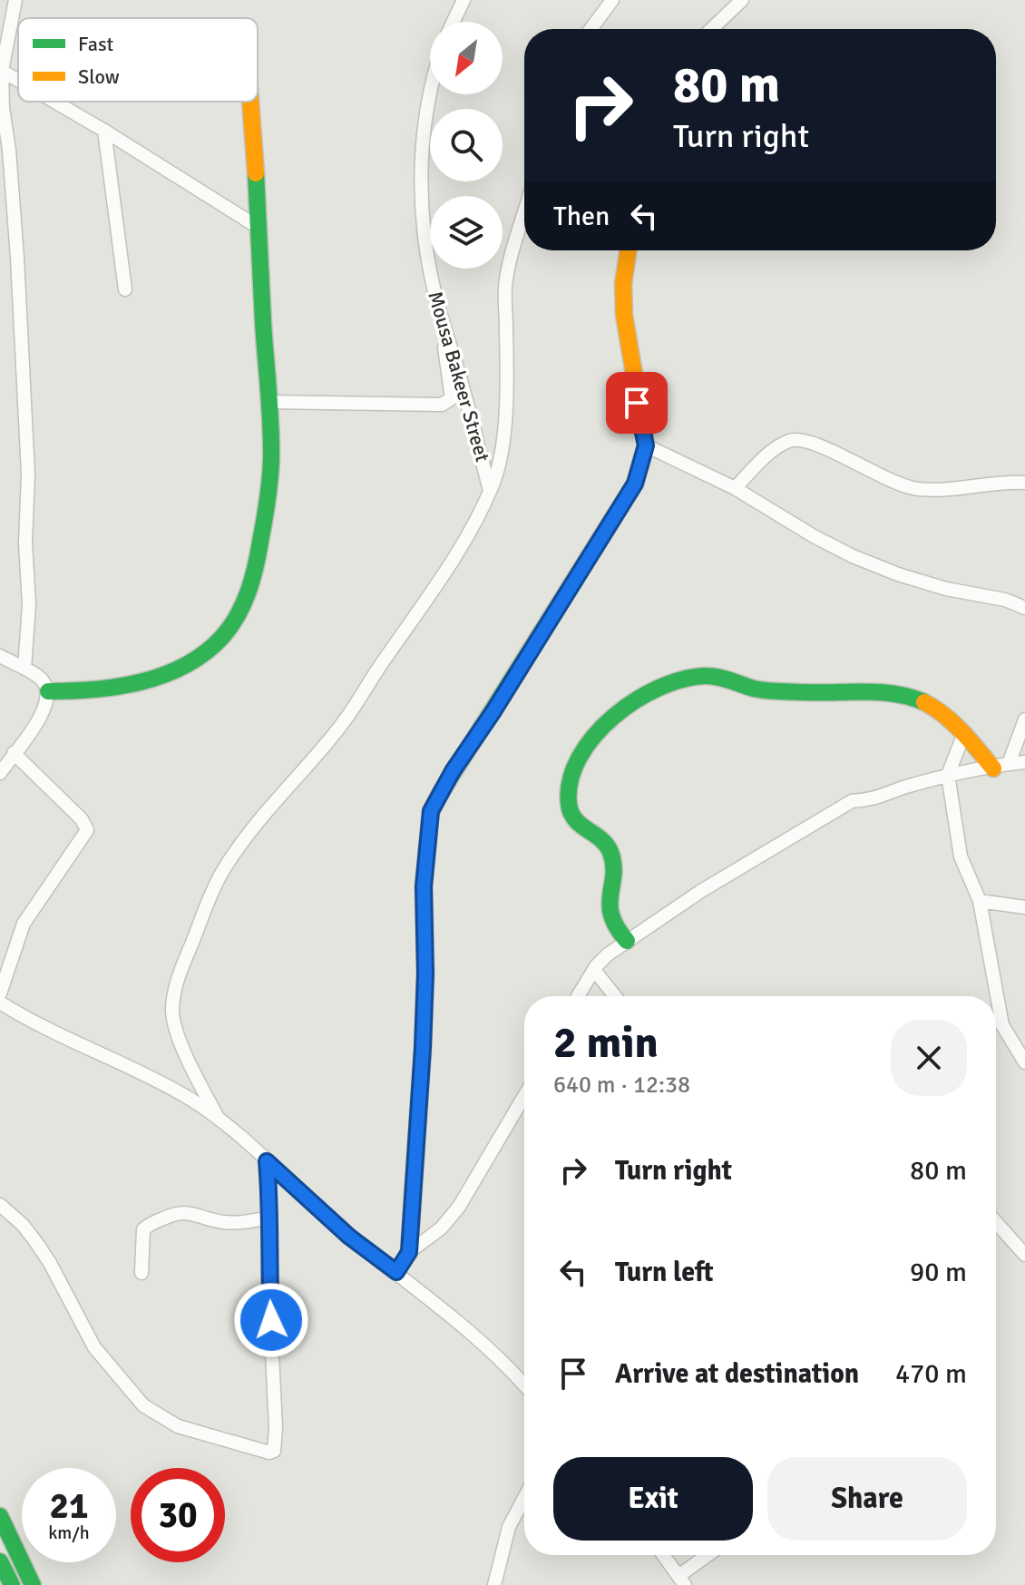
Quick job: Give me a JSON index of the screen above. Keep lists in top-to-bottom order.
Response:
{
  "streets": {
    "street": ["Mousa Bakeer Street"]
  },
  "legend": ["Fast", "Slow"],
  "north": "bottom left",
  "page": {
    "turn": ["80 m", "Turn right"],
    "then": "Then",
    "heading": ["2 min", "640 m · 12:38"],
    "list": [
      {
        "name": "Turn right",
        "value": "80 m"
      },
      {
        "name": "Turn left",
        "value": "90 m"
      },
      {
        "name": "Arrive at destination",
        "value": "470 m"
      }
    ],
    "buttons": ["Exit", "Share"],
    "speed": "21 km/h",
    "limit": "30"
  }
}
